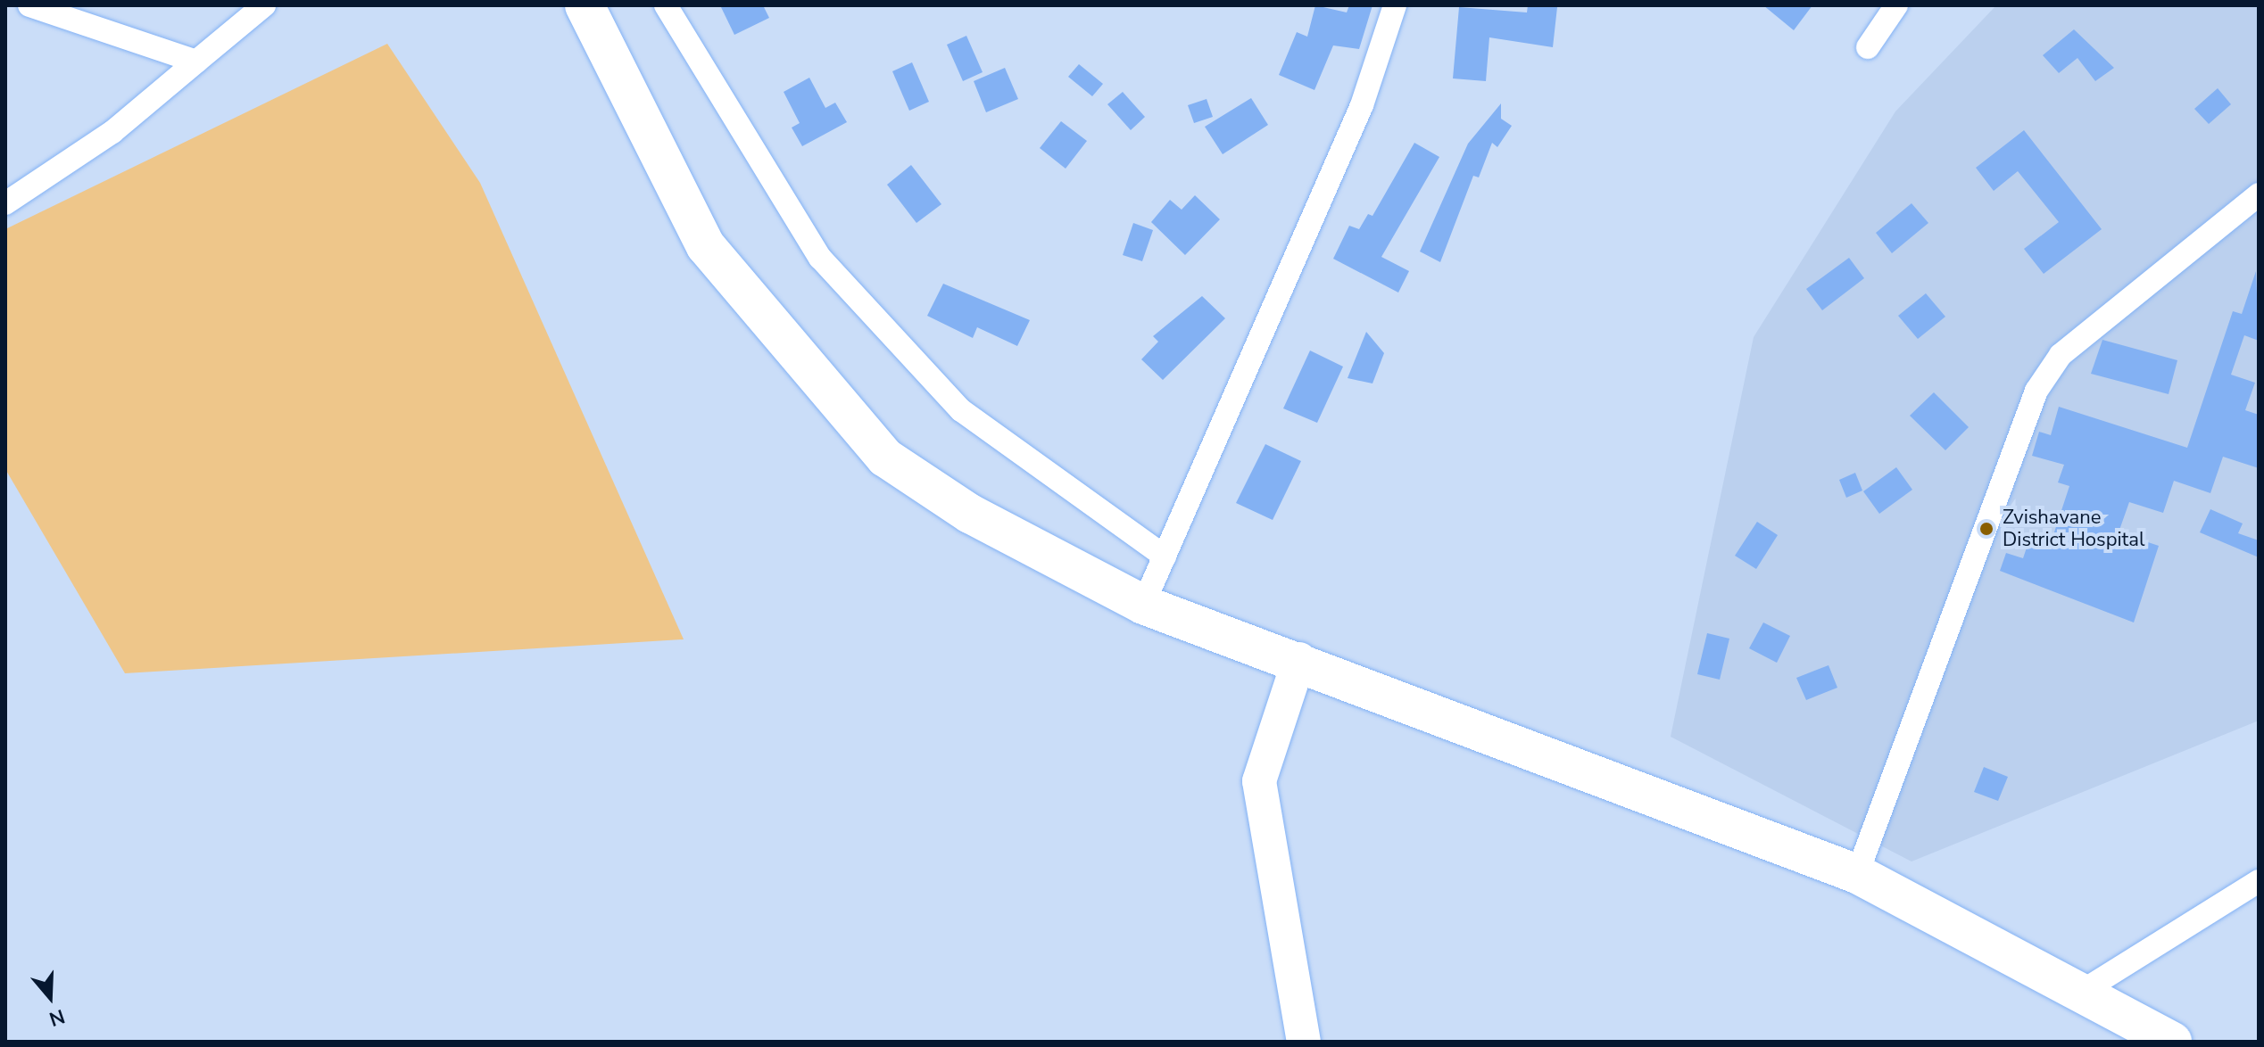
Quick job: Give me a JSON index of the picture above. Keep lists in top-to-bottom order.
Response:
{
  "places": ["Zvishavane District Hospital"],
  "north": "bottom"
}
